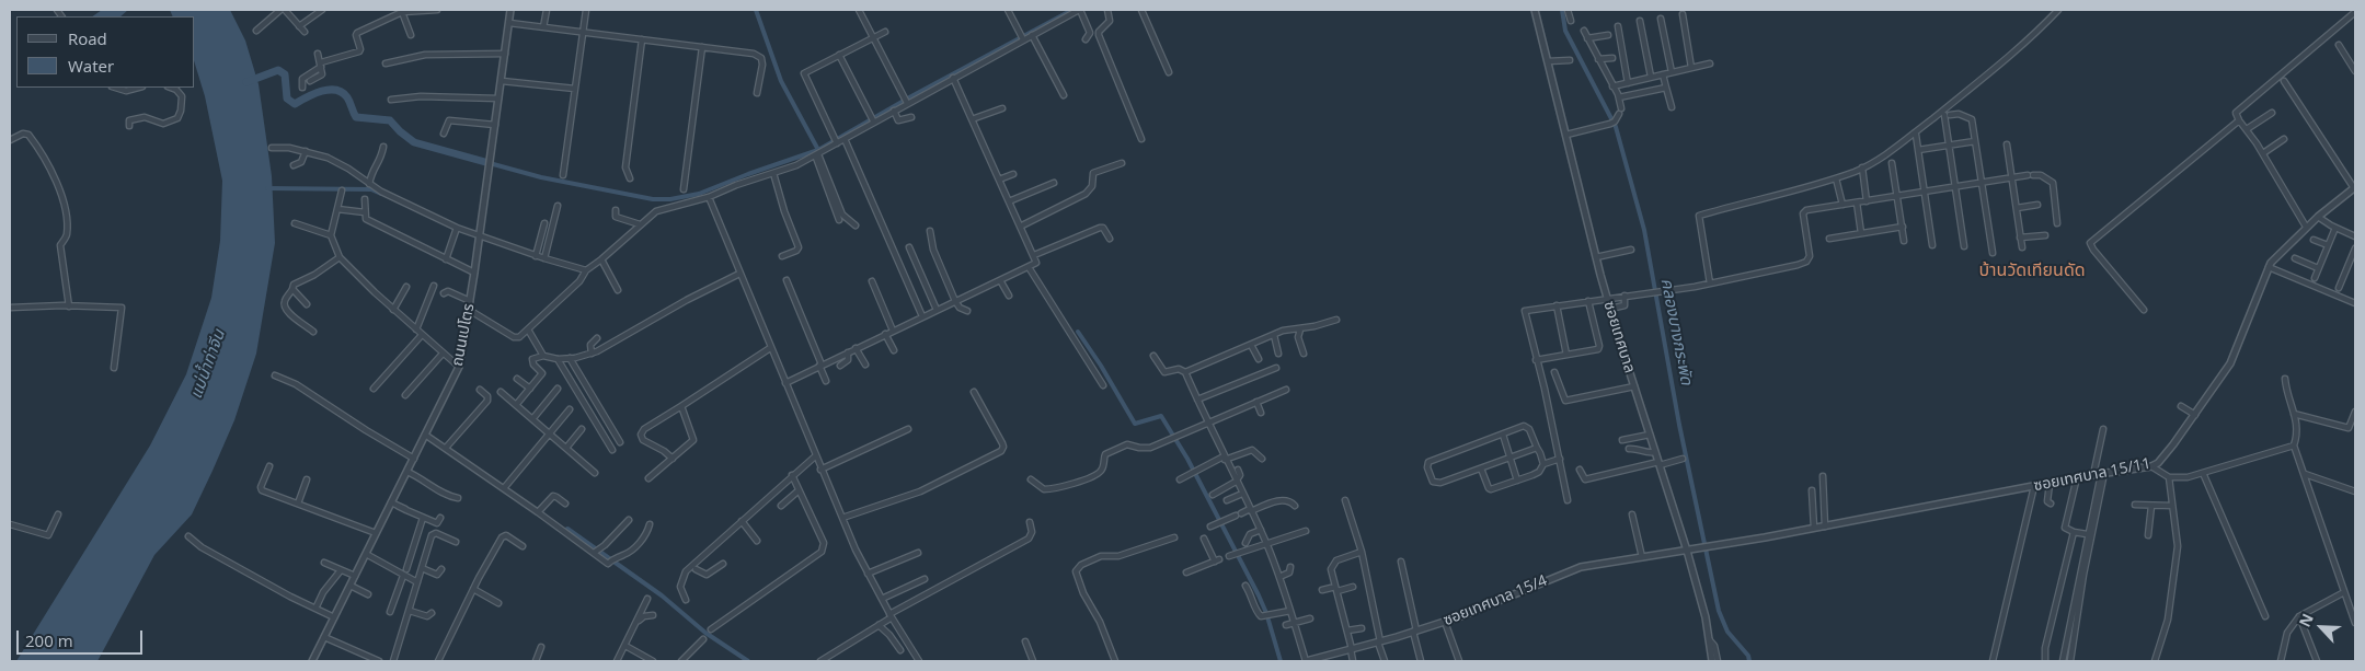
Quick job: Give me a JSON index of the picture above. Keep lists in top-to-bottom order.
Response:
{
  "streets": {
    "street": [
      "ถนนเปโตร",
      "ซอยเทศบาล",
      "ซอยเทศบาล 15/11",
      "ซอยเทศบาล 15/4"
    ]
  },
  "crossings": [
    ["ซอยเทศบาล", "ซอยเทศบาล 15/11"],
    ["ซอยเทศบาล", "ซอยเทศบาล 15/4"],
    ["ซอยเทศบาล 15/11", "ซอยเทศบาล 15/4"]
  ],
  "districts": ["บ้านวัดเทียนดัด"],
  "water": ["คลองบางกระพัด", "แม่น้ำท่าจีน"],
  "legend": ["Road", "Water"],
  "scale_bar": "200 m",
  "north": "top left"
}
